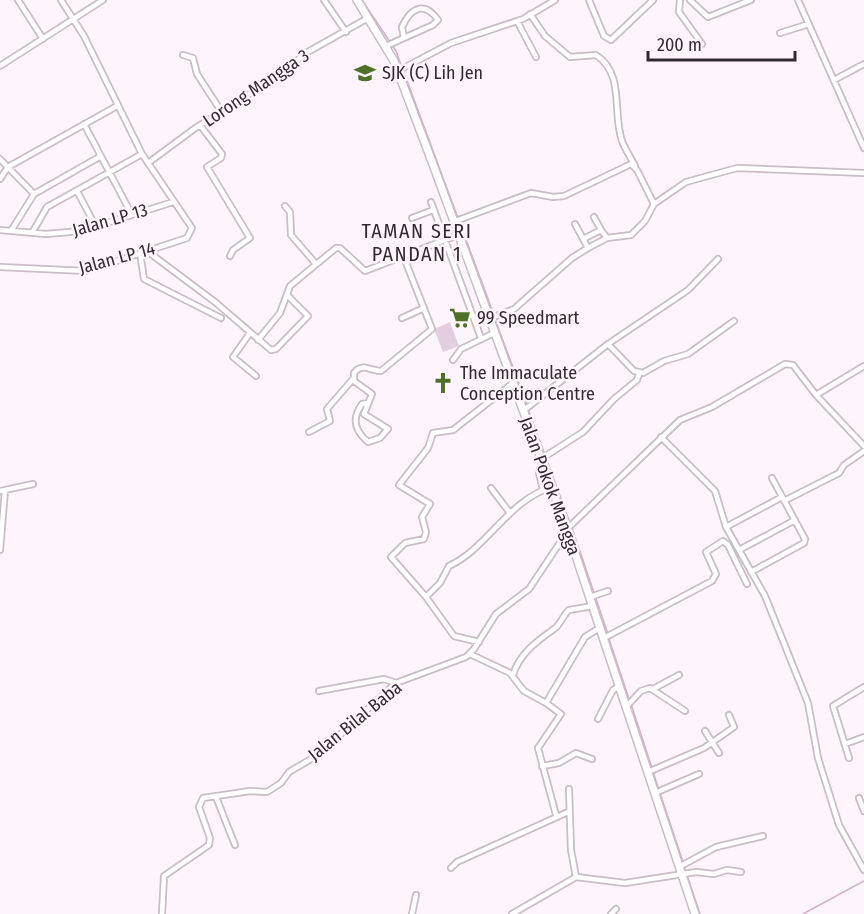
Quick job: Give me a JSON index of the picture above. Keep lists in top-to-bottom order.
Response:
{
  "streets": {
    "main road": ["Jalan Pokok Mangga"],
    "street": [
      "Lorong Mangga 3",
      "Jalan LP 13",
      "Jalan LP 14",
      "Jalan Bilal Baba"
    ]
  },
  "crossings": [
    ["Lorong Mangga 3", "Jalan Pokok Mangga"],
    ["Jalan LP 13", "Jalan LP 14"]
  ],
  "districts": ["TAMAN SERI PANDAN 1"],
  "places": {
    "school or university": ["SJK (C) Lih Jen"],
    "supermarket": ["99 Speedmart"],
    "church": ["The Immaculate Conception Centre"]
  },
  "scale_bar": "200 m"
}
